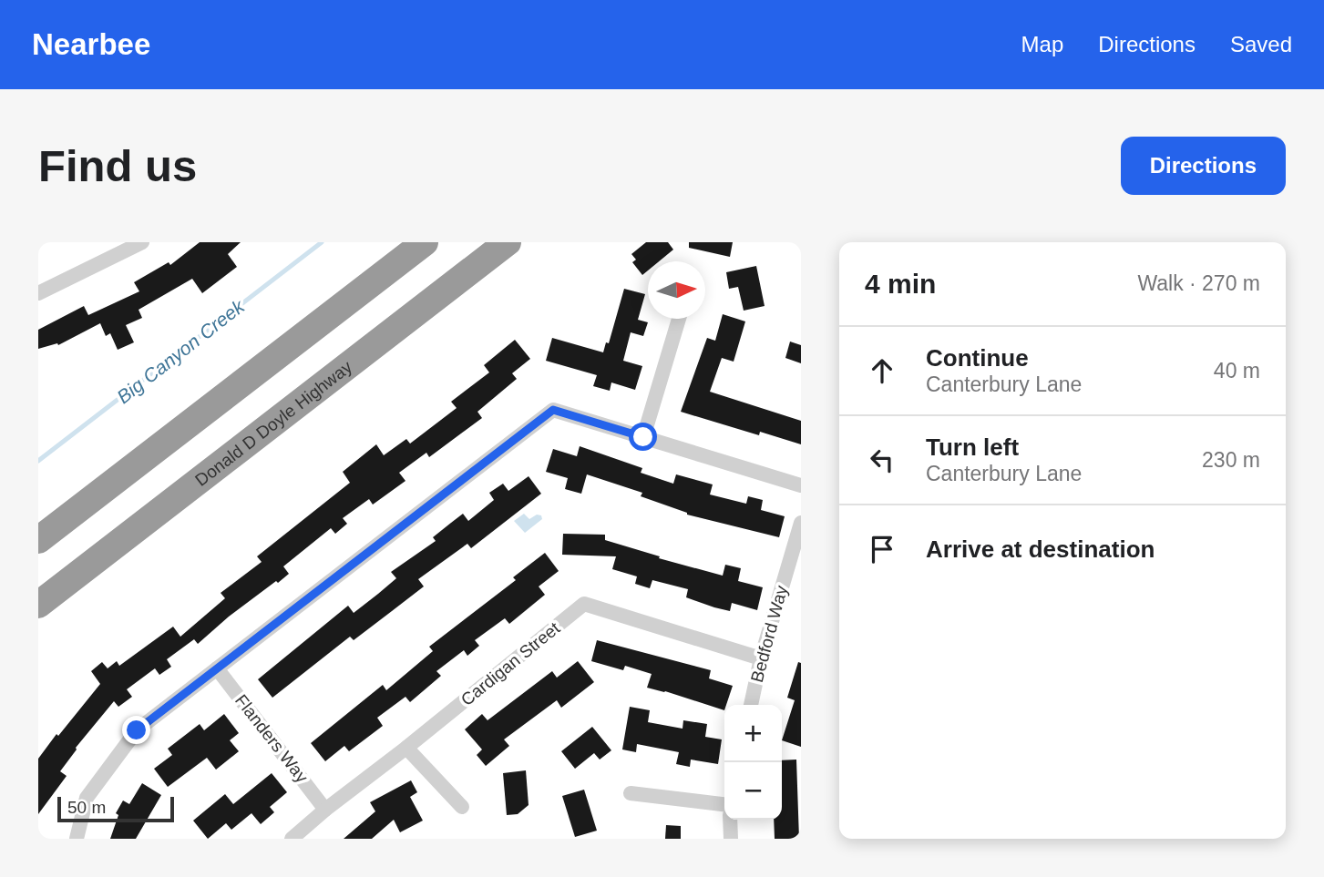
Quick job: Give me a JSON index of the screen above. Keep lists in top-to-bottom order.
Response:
{
  "streets": {
    "highway": ["Donald D Doyle Highway"],
    "street": ["Bedford Way", "Cardigan Street", "Flanders Way"]
  },
  "crossings": [
    ["Bedford Way", "Cardigan Street"],
    ["Cardigan Street", "Flanders Way"]
  ],
  "water": ["Big Canyon Creek"],
  "scale_bar": "50 m",
  "north": "right",
  "page": {
    "header": "Nearbee",
    "nav": ["Map", "Directions", "Saved"],
    "buttons": "Directions",
    "title": "Find us",
    "heading": ["4 min", "Walk · 270 m"],
    "list": [
      ["Continue", "Canterbury Lane", "40 m"],
      ["Turn left", "Canterbury Lane", "230 m"],
      "Arrive at destination"
    ],
    "map_buttons": ["+", "−"],
    "scale": "50 m"
  }
}
